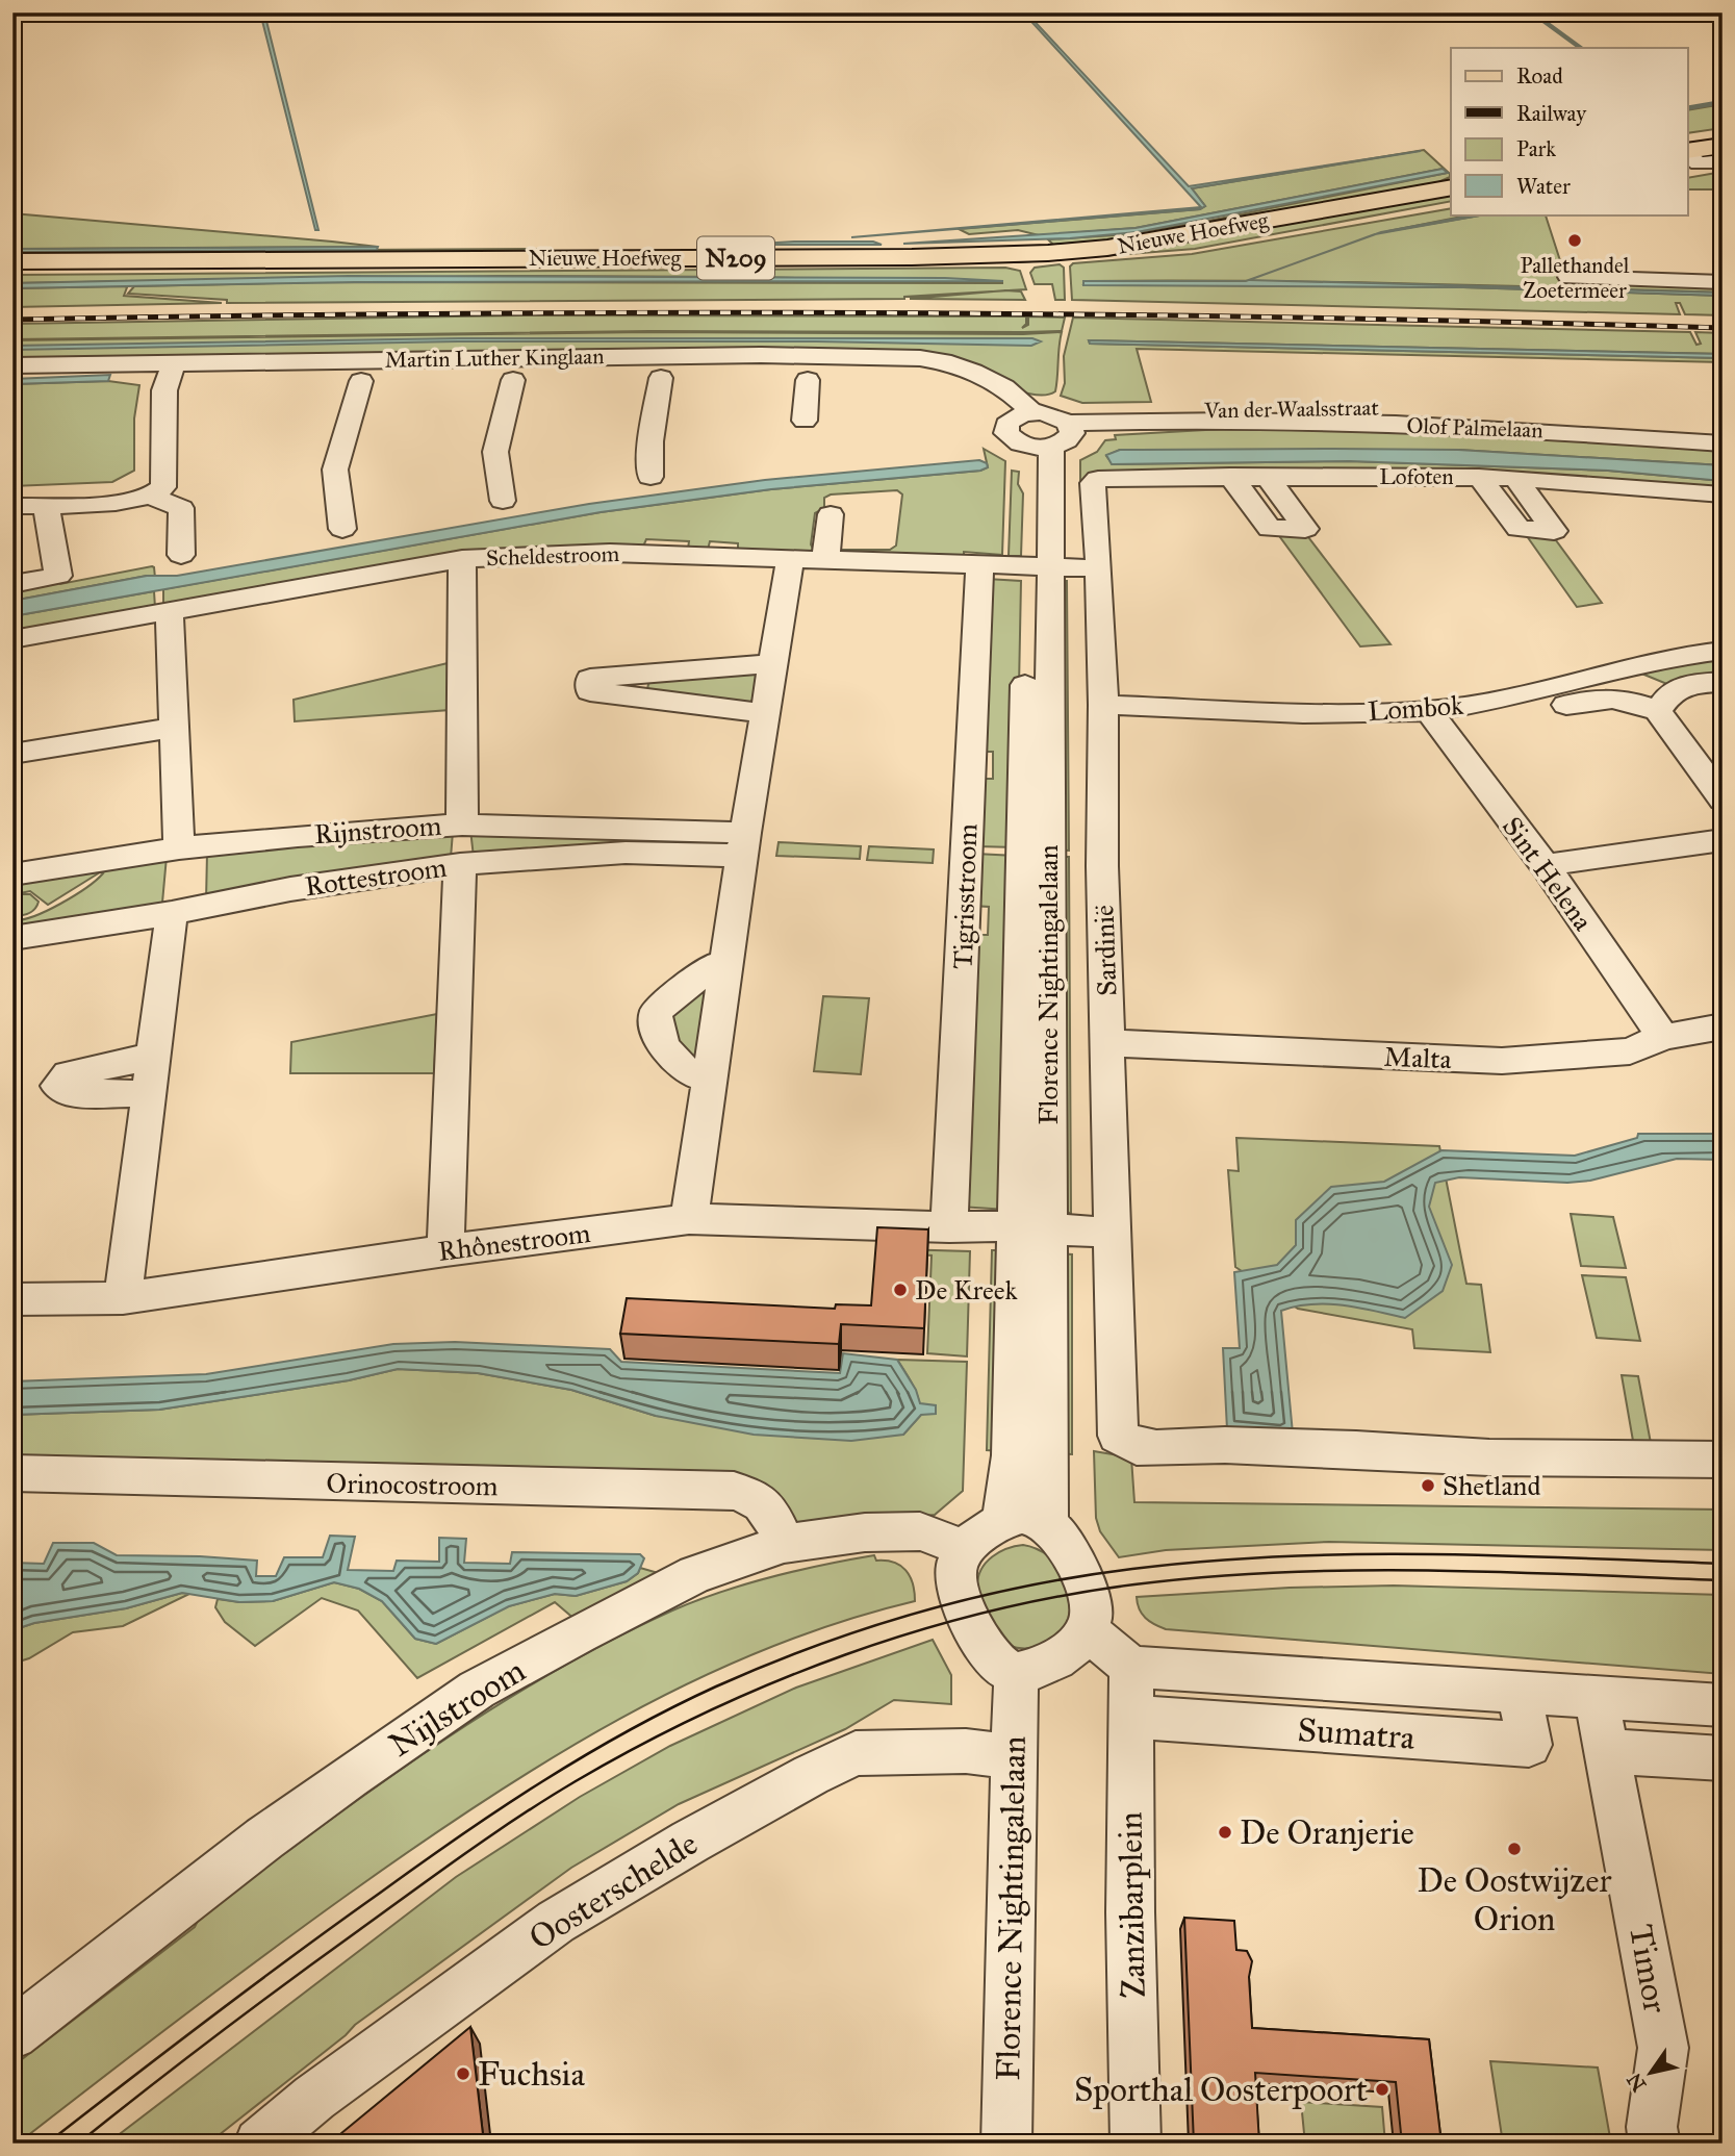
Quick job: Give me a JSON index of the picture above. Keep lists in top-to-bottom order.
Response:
{
  "streets": {
    "main road": ["Nieuwe Hoefweg", "N209"],
    "street": [
      "Martin Luther Kinglaan",
      "Van der Waalsstraat",
      "Olof Palmelaan",
      "Lofoten",
      "Scheldestroom",
      "Lombok",
      "Rijnstroom",
      "Sint Helena",
      "Rottestroom",
      "Tigrisstroom",
      "Sardinië",
      "Florence Nightingalelaan",
      "Malta",
      "Rhônestroom",
      "Orinocostroom",
      "Nijlstroom",
      "Sumatra",
      "Oosterschelde",
      "Zanzibarplein",
      "Timor"
    ]
  },
  "crossings": [
    ["Martin Luther Kinglaan", "Olof Palmelaan"],
    ["Martin Luther Kinglaan", "Florence Nightingalelaan"],
    ["Van der Waalsstraat", "Olof Palmelaan"],
    ["Olof Palmelaan", "Florence Nightingalelaan"],
    ["Lofoten", "Sardinië"],
    ["Scheldestroom", "Tigrisstroom"],
    ["Scheldestroom", "Sardinië"],
    ["Scheldestroom", "Florence Nightingalelaan"],
    ["Lombok", "Sint Helena"],
    ["Lombok", "Sardinië"],
    ["Rijnstroom", "Rottestroom"],
    ["Sint Helena", "Malta"],
    ["Tigrisstroom", "Rhônestroom"],
    ["Sardinië", "Malta"],
    ["Florence Nightingalelaan", "Rhônestroom"],
    ["Florence Nightingalelaan", "Nijlstroom"],
    ["Florence Nightingalelaan", "Oosterschelde"],
    ["Orinocostroom", "Nijlstroom"],
    ["Sumatra", "Zanzibarplein"]
  ],
  "places": [
    "Pallethandel Zoetermeer",
    "De Kreek",
    "Shetland",
    "De Oranjerie",
    "De Oostwijzer Orion",
    "Fuchsia",
    "Sporthal Oosterpoort"
  ],
  "legend": [
    "Road",
    "Railway",
    "Park",
    "Water"
  ],
  "north": "bottom left"
}
